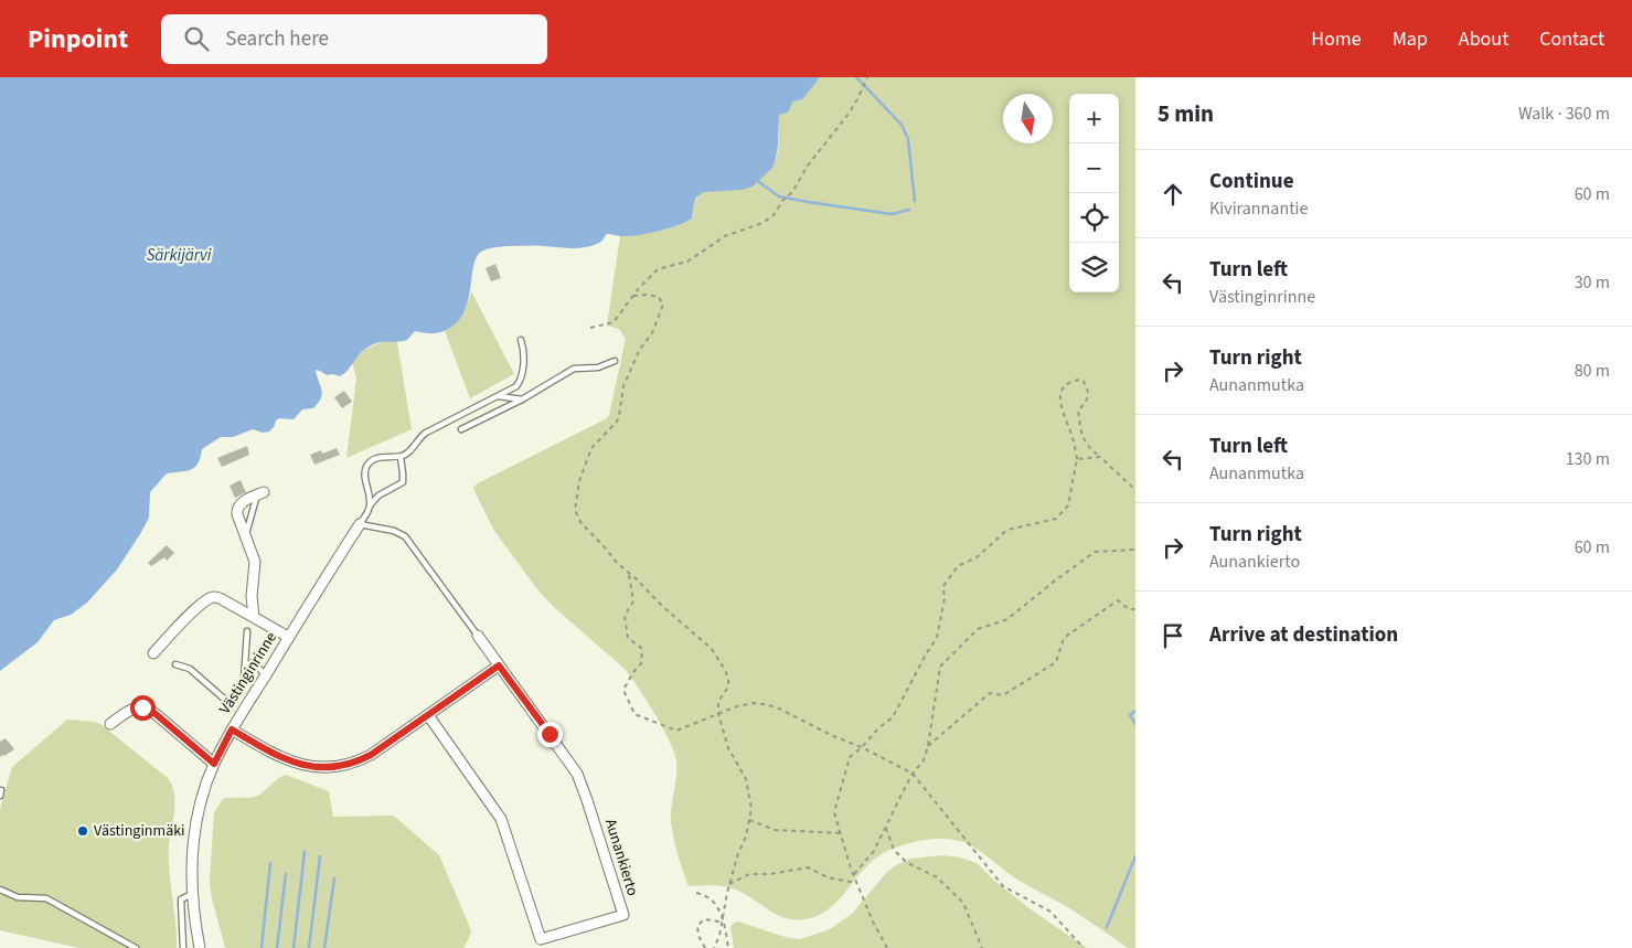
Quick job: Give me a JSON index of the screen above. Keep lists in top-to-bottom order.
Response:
{
  "streets": {
    "street": ["Västinginrinne", "Aunankierto"]
  },
  "water": ["Särkijärvi"],
  "places": ["Västinginmäki"],
  "north": "bottom",
  "page": {
    "header": "Pinpoint",
    "search": "Search here",
    "nav": [
      "Home",
      "Map",
      "About",
      "Contact"
    ],
    "heading": ["5 min", "Walk · 360 m"],
    "map_buttons": ["+", "−"],
    "list": [
      ["Continue", "Kivirannantie", "60 m"],
      ["Turn left", "Västinginrinne", "30 m"],
      ["Turn right", "Aunanmutka", "80 m"],
      ["Turn left", "Aunanmutka", "130 m"],
      ["Turn right", "Aunankierto", "60 m"],
      "Arrive at destination"
    ]
  }
}
